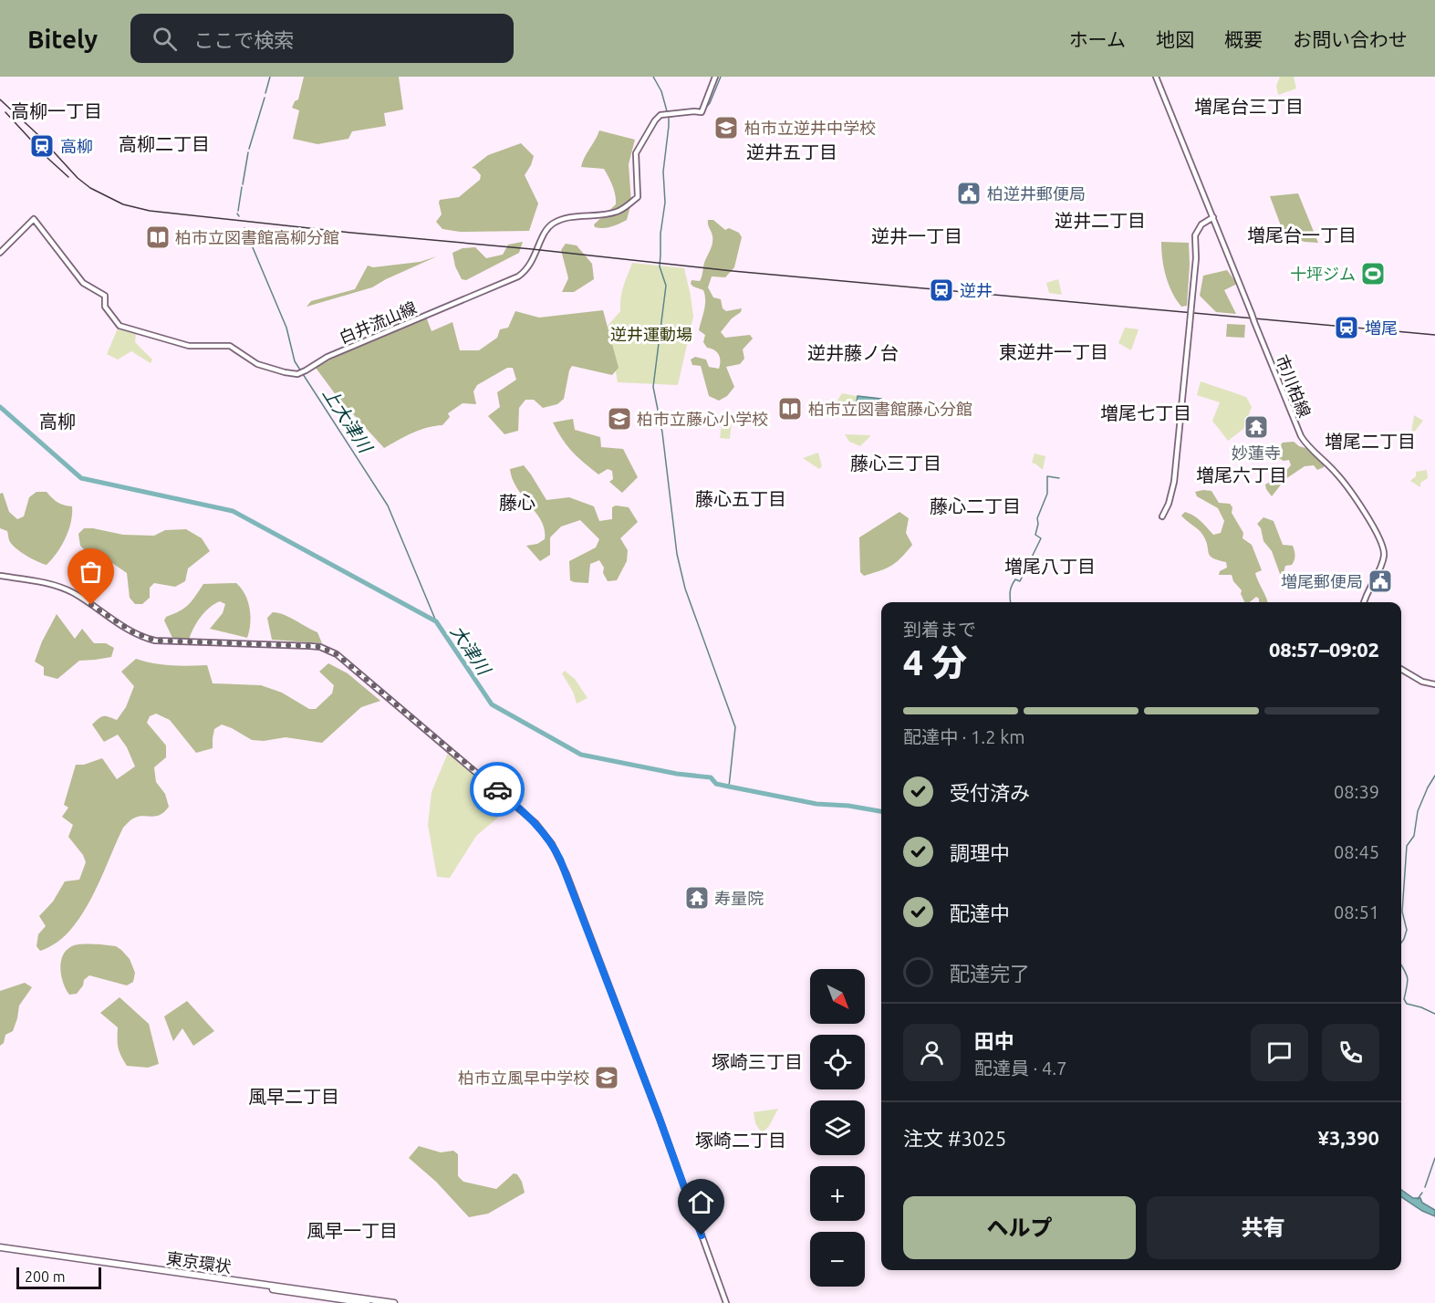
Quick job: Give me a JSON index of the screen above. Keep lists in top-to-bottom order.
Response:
{
  "streets": {
    "highway": ["東京環状"],
    "main road": ["白井流山線", "市川柏線"]
  },
  "districts": [
    "増尾台三丁目",
    "高柳一丁目",
    "高柳二丁目",
    "逆井五丁目",
    "逆井二丁目",
    "増尾台一丁目",
    "逆井一丁目",
    "東逆井一丁目",
    "逆井藤ノ台",
    "増尾七丁目",
    "高柳",
    "増尾二丁目",
    "藤心三丁目",
    "増尾六丁目",
    "藤心五丁目",
    "藤心",
    "藤心二丁目",
    "増尾八丁目",
    "塚崎三丁目",
    "風早二丁目",
    "塚崎二丁目",
    "風早一丁目"
  ],
  "water": ["上大津川", "大津川"],
  "parks": ["逆井運動場"],
  "places": {
    "school or university": ["柏市立逆井中学校", "柏市立藤心小学校", "柏市立風早中学校"],
    "station": ["高柳", "逆井", "増尾"],
    "public building": ["柏逆井郵便局", "増尾郵便局"],
    "library": ["柏市立図書館高柳分館", "柏市立図書館藤心分館"],
    "sports": ["十坪ジム"],
    "temple": ["妙蓮寺", "寿量院"]
  },
  "scale_bar": "200 m",
  "north": "bottom right",
  "page": {
    "header": "Bitely",
    "search": "ここで検索",
    "nav": [
      "ホーム",
      "地図",
      "概要",
      "お問い合わせ"
    ],
    "heading": ["4 分", "到着まで", "08:57–09:02"],
    "panel": [
      "田中",
      "配達員 · 4.7",
      "注文 #3025",
      "¥3,390"
    ],
    "bar": "配達中 · 1.2 km",
    "list": [
      ["受付済み", "08:39"],
      ["調理中", "08:45"],
      ["配達中", "08:51"],
      "配達完了"
    ],
    "map_buttons": ["+", "−"],
    "buttons": ["ヘルプ", "共有"],
    "scale": "200 m"
  }
}
